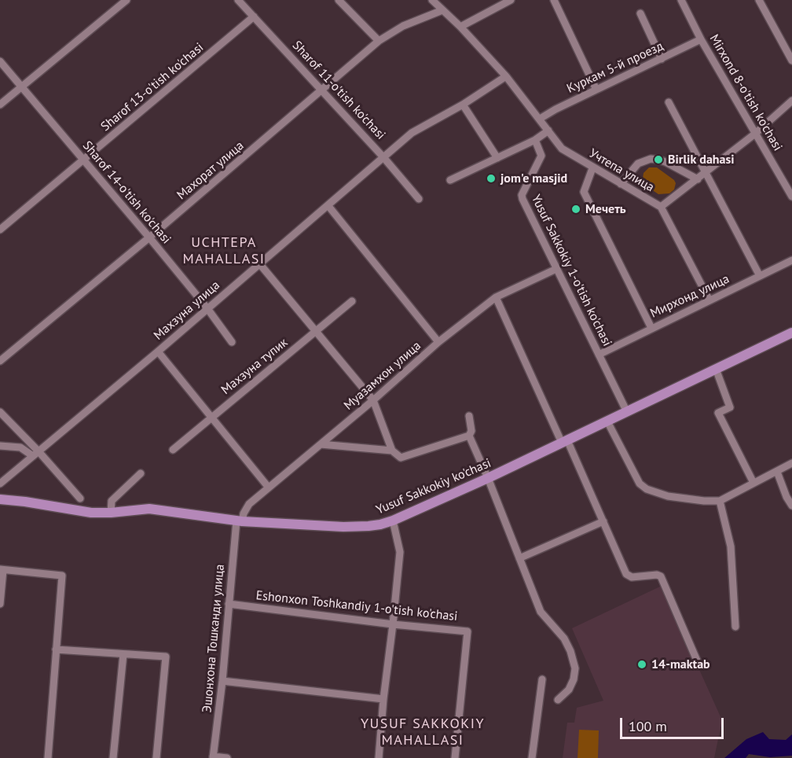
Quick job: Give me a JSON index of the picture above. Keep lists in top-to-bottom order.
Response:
{
  "streets": {
    "main road": ["Yusuf Sakkokiy ko'chasi"],
    "street": [
      "Куркам 5-й проезд",
      "Sharof 13-o'tish ko'chasi",
      "Sharof 11-o'tish ko'chasi",
      "Mirxond 8-o'tish ko'chasi",
      "Махорат улица",
      "Учтепа улица",
      "Sharof 14-o'tish ko'chasi",
      "Yusuf Sakkokiy 1-o'tish ko'chasi",
      "Мирхонд улица",
      "Махзуна улица",
      "Махзуна тупик",
      "Муазамхон улица",
      "Eshonxon Toshkandiy 1-o'tish ko'chasi",
      "Эшонхона Тошканди улица"
    ]
  },
  "crossings": [
    ["Куркам 5-й проезд", "Mirxond 8-o'tish ko'chasi"],
    ["Куркам 5-й проезд", "Учтепа улица"],
    ["Sharof 13-o'tish ko'chasi", "Sharof 11-o'tish ko'chasi"],
    ["Sharof 13-o'tish ko'chasi", "Sharof 14-o'tish ko'chasi"],
    ["Sharof 11-o'tish ko'chasi", "Махорат улица"],
    ["Sharof 11-o'tish ko'chasi", "Махзуна улица"],
    ["Mirxond 8-o'tish ko'chasi", "Учтепа улица"],
    ["Махорат улица", "Учтепа улица"],
    ["Махорат улица", "Sharof 14-o'tish ko'chasi"],
    ["Учтепа улица", "Махзуна улица"],
    ["Sharof 14-o'tish ko'chasi", "Махзуна улица"],
    ["Yusuf Sakkokiy 1-o'tish ko'chasi", "Мирхонд улица"],
    ["Yusuf Sakkokiy 1-o'tish ko'chasi", "Муазамхон улица"],
    ["Yusuf Sakkokiy 1-o'tish ko'chasi", "Yusuf Sakkokiy ko'chasi"],
    ["Муазамхон улица", "Yusuf Sakkokiy ko'chasi"],
    ["Муазамхон улица", "Эшонхона Тошканди улица"],
    ["Yusuf Sakkokiy ko'chasi", "Эшонхона Тошканди улица"],
    ["Eshonxon Toshkandiy 1-o'tish ko'chasi", "Эшонхона Тошканди улица"]
  ],
  "districts": ["UCHTEPA MAHALLASI", "YUSUF SAKKOKIY MAHALLASI"],
  "places": [
    "Birlik dahasi",
    "jom'e masjid",
    "Мечеть",
    "14-maktab"
  ],
  "scale_bar": "100 m"
}
